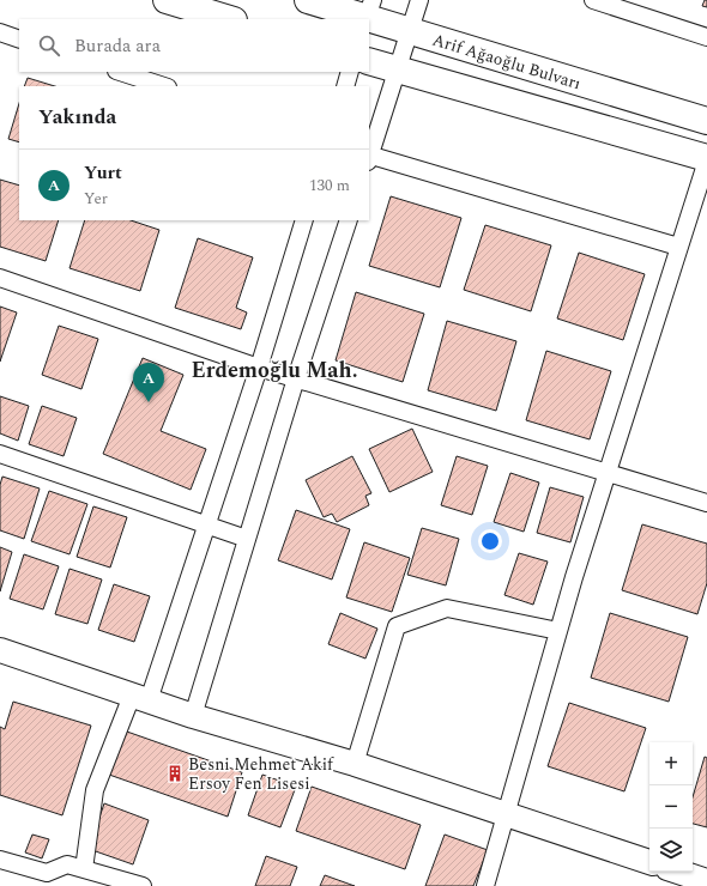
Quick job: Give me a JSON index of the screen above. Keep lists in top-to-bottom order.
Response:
{
  "streets": {
    "highway": ["Arif Ağaoğlu Bulvarı"]
  },
  "districts": ["Erdemoğlu Mah."],
  "places": {
    "building": ["Besni Mehmet Akif Ersoy Fen Lisesi"]
  },
  "page": {
    "search": "Burada ara",
    "heading": "Yakında",
    "list": [
      {
        "mark": "A",
        "name": "Yurt",
        "note": "Yer",
        "value": "130 m"
      }
    ],
    "pins": "A",
    "map_buttons": ["+", "−"]
  }
}
